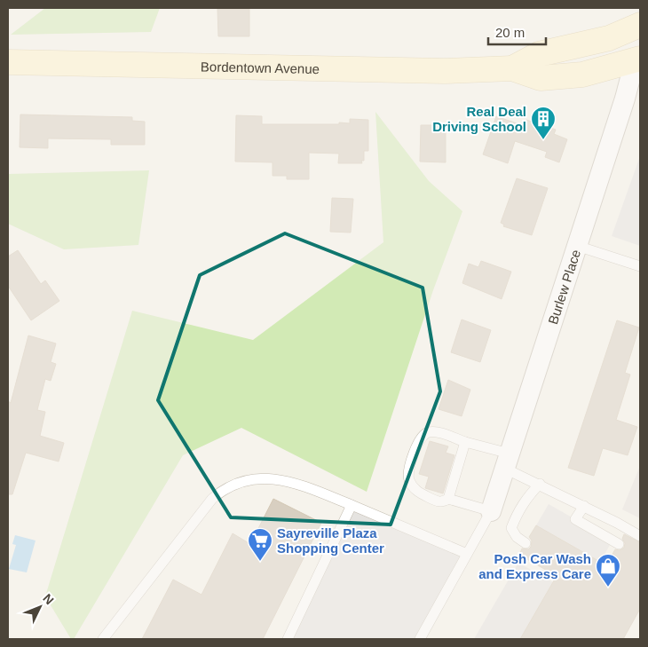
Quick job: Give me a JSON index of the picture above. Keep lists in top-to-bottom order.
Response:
{
  "streets": {
    "street": ["Bordentown Avenue", "Burlew Place"]
  },
  "crossings": [
    ["Bordentown Avenue", "Burlew Place"]
  ],
  "places": {
    "building": ["Real Deal Driving School"],
    "supermarket": ["Sayreville Plaza Shopping Center"],
    "shop": ["Posh Car Wash and Express Care"]
  },
  "scale_bar": "20 m",
  "north": "top right"
}
